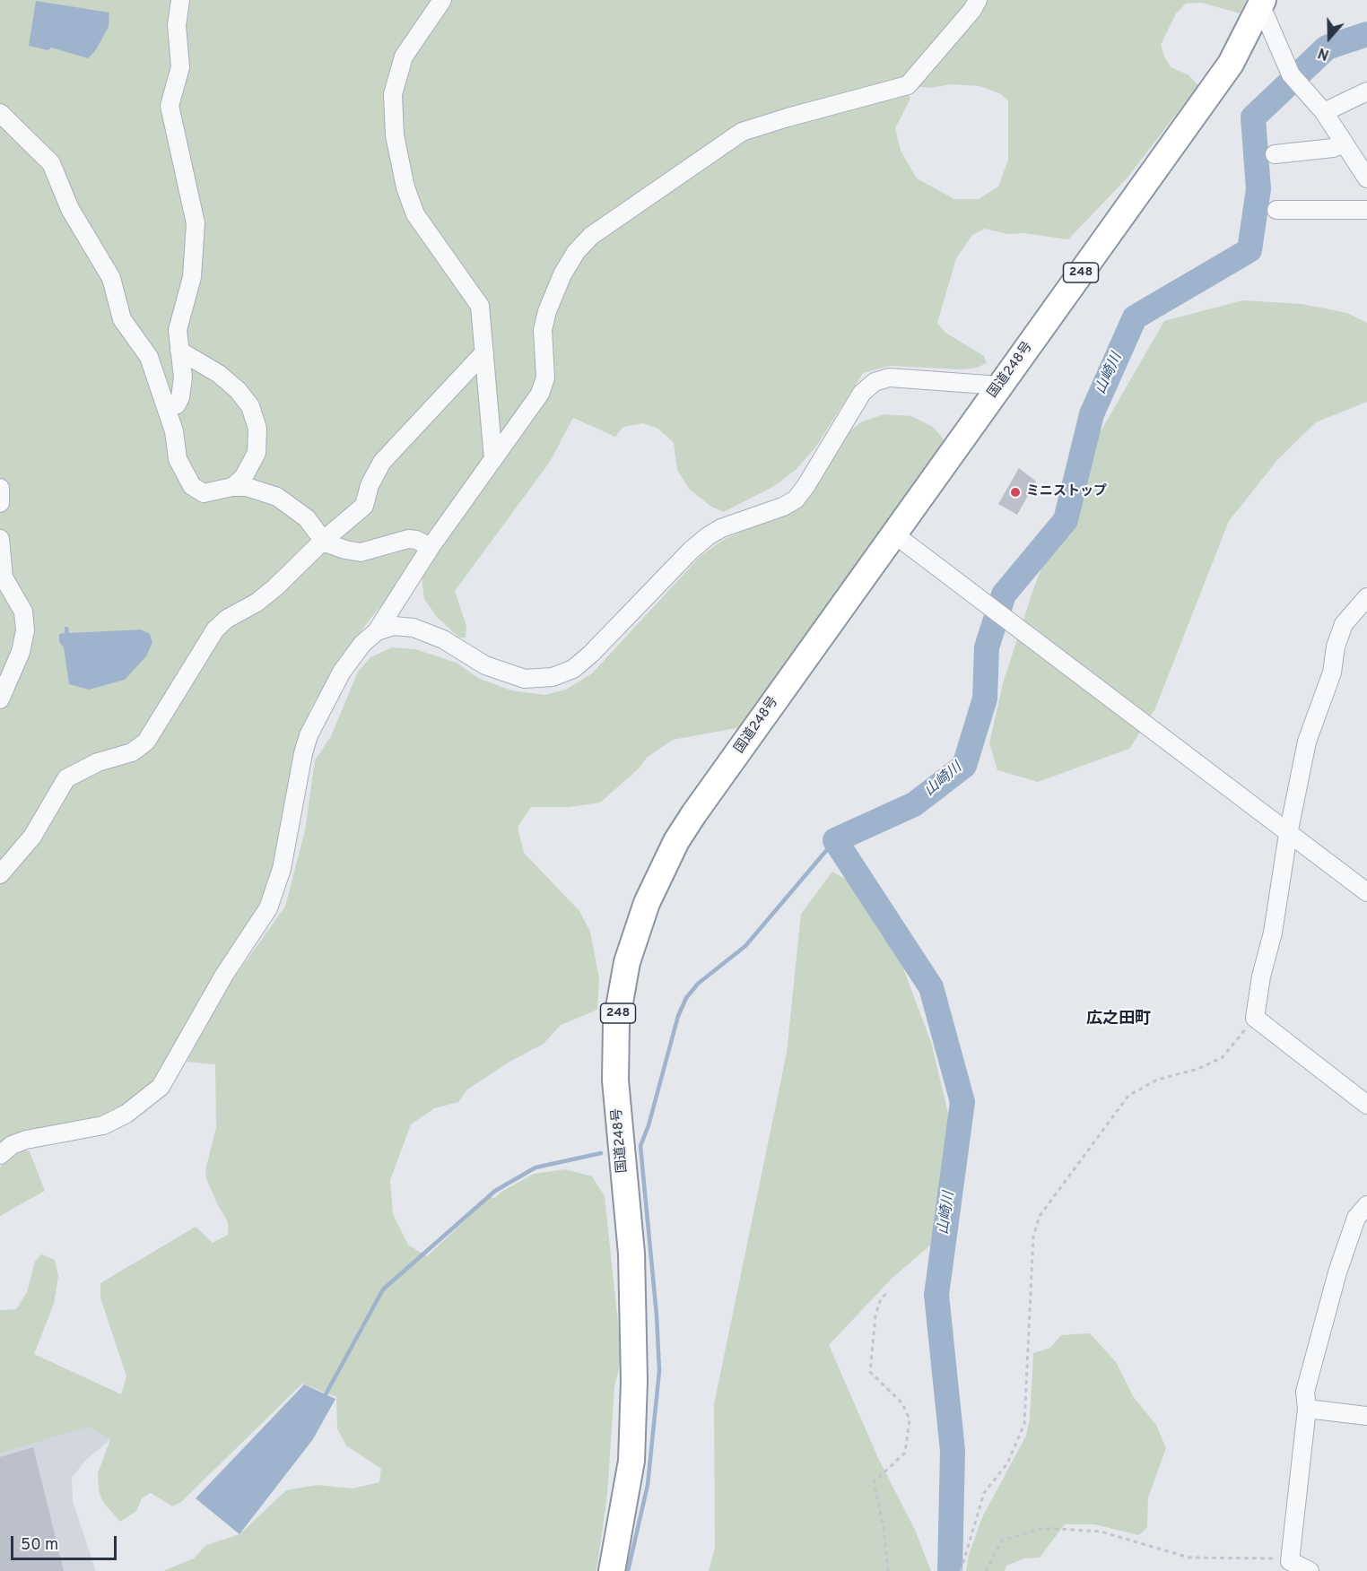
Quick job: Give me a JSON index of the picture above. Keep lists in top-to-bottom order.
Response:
{
  "streets": {
    "highway": ["248", "国道248号"]
  },
  "districts": ["広之田町"],
  "water": ["山崎川"],
  "places": ["ミニストップ"],
  "scale_bar": "50 m",
  "north": "bottom"
}
